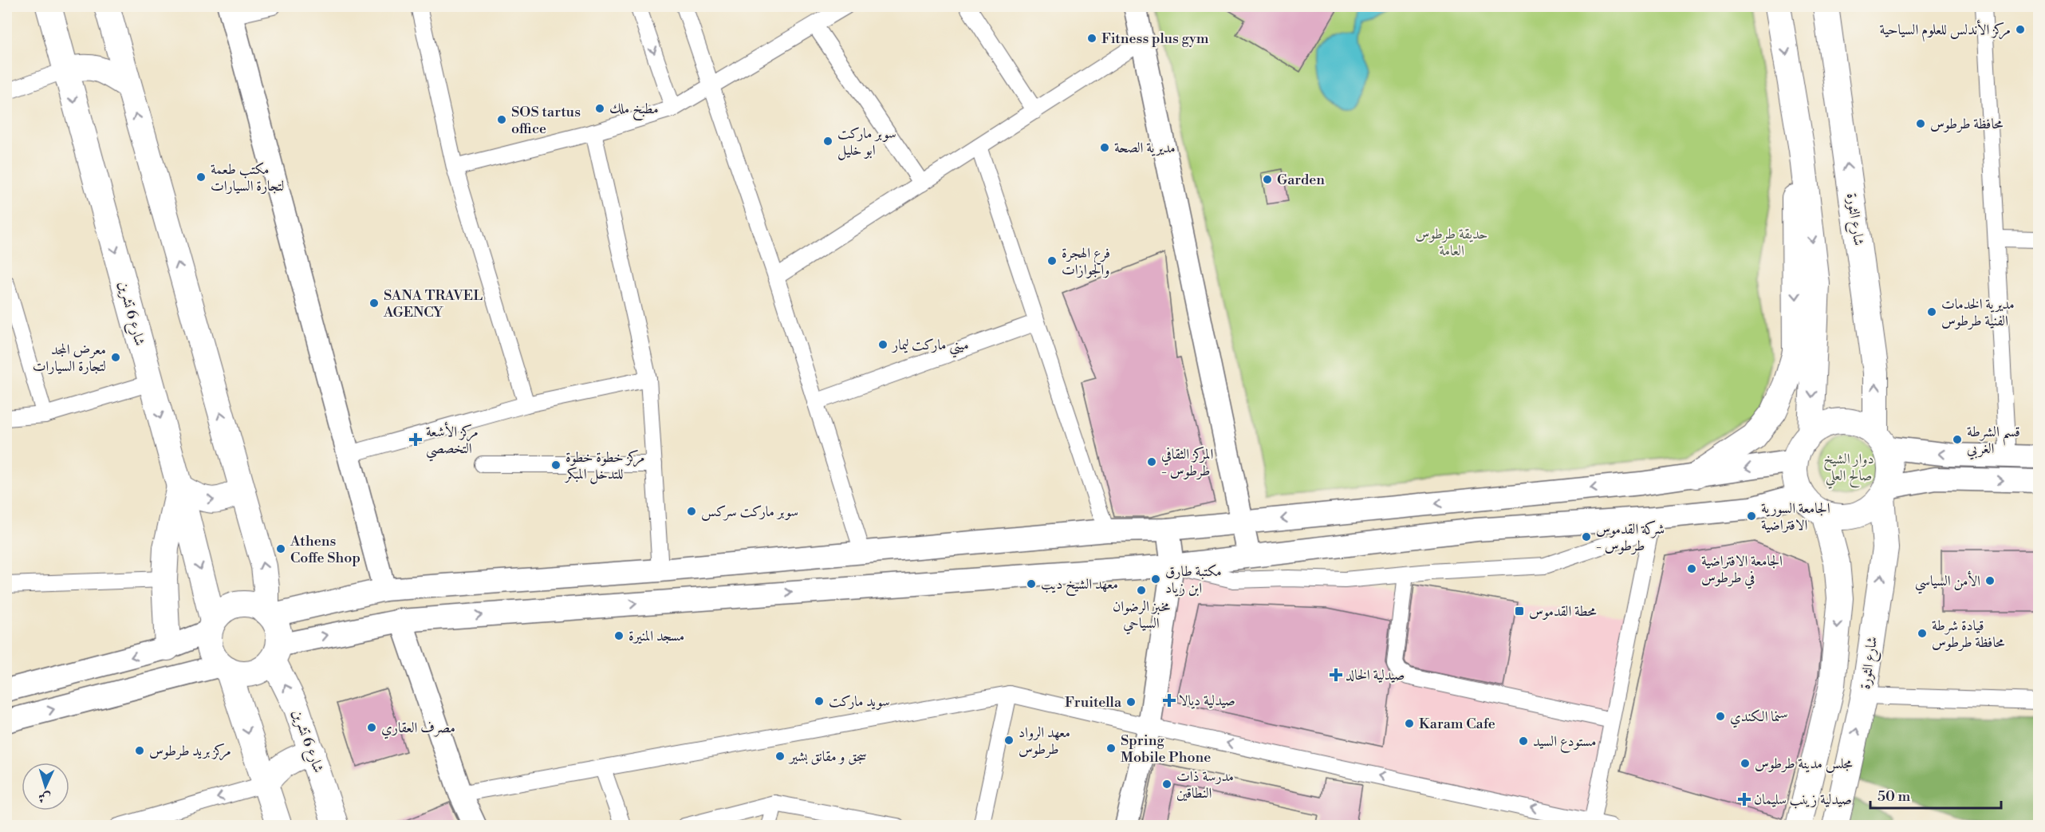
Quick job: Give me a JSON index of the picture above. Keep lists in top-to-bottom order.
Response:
{
  "streets": {
    "main road": ["شارع الثورة", "شارع 6 تشرين"]
  },
  "parks": ["حديقة طرطوس العامة", "دوار الشيخ صالح العلي"],
  "places": {
    "other": [
      "مركز الأندلس للعلوم السياحية",
      "Fitness plus gym",
      "مطبخ ملك",
      "SOS tartus office",
      "محافظة طرطوس",
      "سوبر ماركت ابو خليل",
      "مديرية الصحة",
      "مكتب طعمة لتجارة السيارات",
      "Garden",
      "فرع الهجرة والجوازات",
      "SANA TRAVEL AGENCY",
      "مديرية الخدمات الفنية طرطوس",
      "ميني ماركت ليمار",
      "معرض المجد لتجارة السيارات",
      "قسم الشرطة الغربي",
      "المركز الثقافي - طرطوس",
      "مركز خطوة خطوة للتدخل المبكر",
      "سوبر ماركت سركس",
      "الجامعة السورية الافتراضية",
      "شركة القدموس - طرطوس",
      "Athens Coffe Shop",
      "الجامعة الافتراضية في طرطوس",
      "مكتبة طارق ابن زياد",
      "الأمن السياسي",
      "معهد الشيخ ديب",
      "مخبز الرضوان السياحي",
      "قيادة شرطة محافظة طرطوس",
      "مسجد المنيرة",
      "سويد ماركت",
      "Fruitella",
      "سنما الكندي",
      "Karam Cafe",
      "مصرف العقاري",
      "معهد الرواد طرطوس",
      "مستودع السيد",
      "Spring Mobile Phone",
      "مركز بريد طرطوس",
      "سجق و مقانق بشير",
      "مجلس مدينة طرطوس",
      "مدرسة ذات النطاقين"
    ],
    "health": [
      "مركز الأشعة التخصصي",
      "صيدلية الخالد",
      "صيدلية ديالا",
      "صيدلية زينب سليمان"
    ],
    "transit": ["محطة القدموس"]
  },
  "scale_bar": "50 m",
  "north": "bottom"
}
